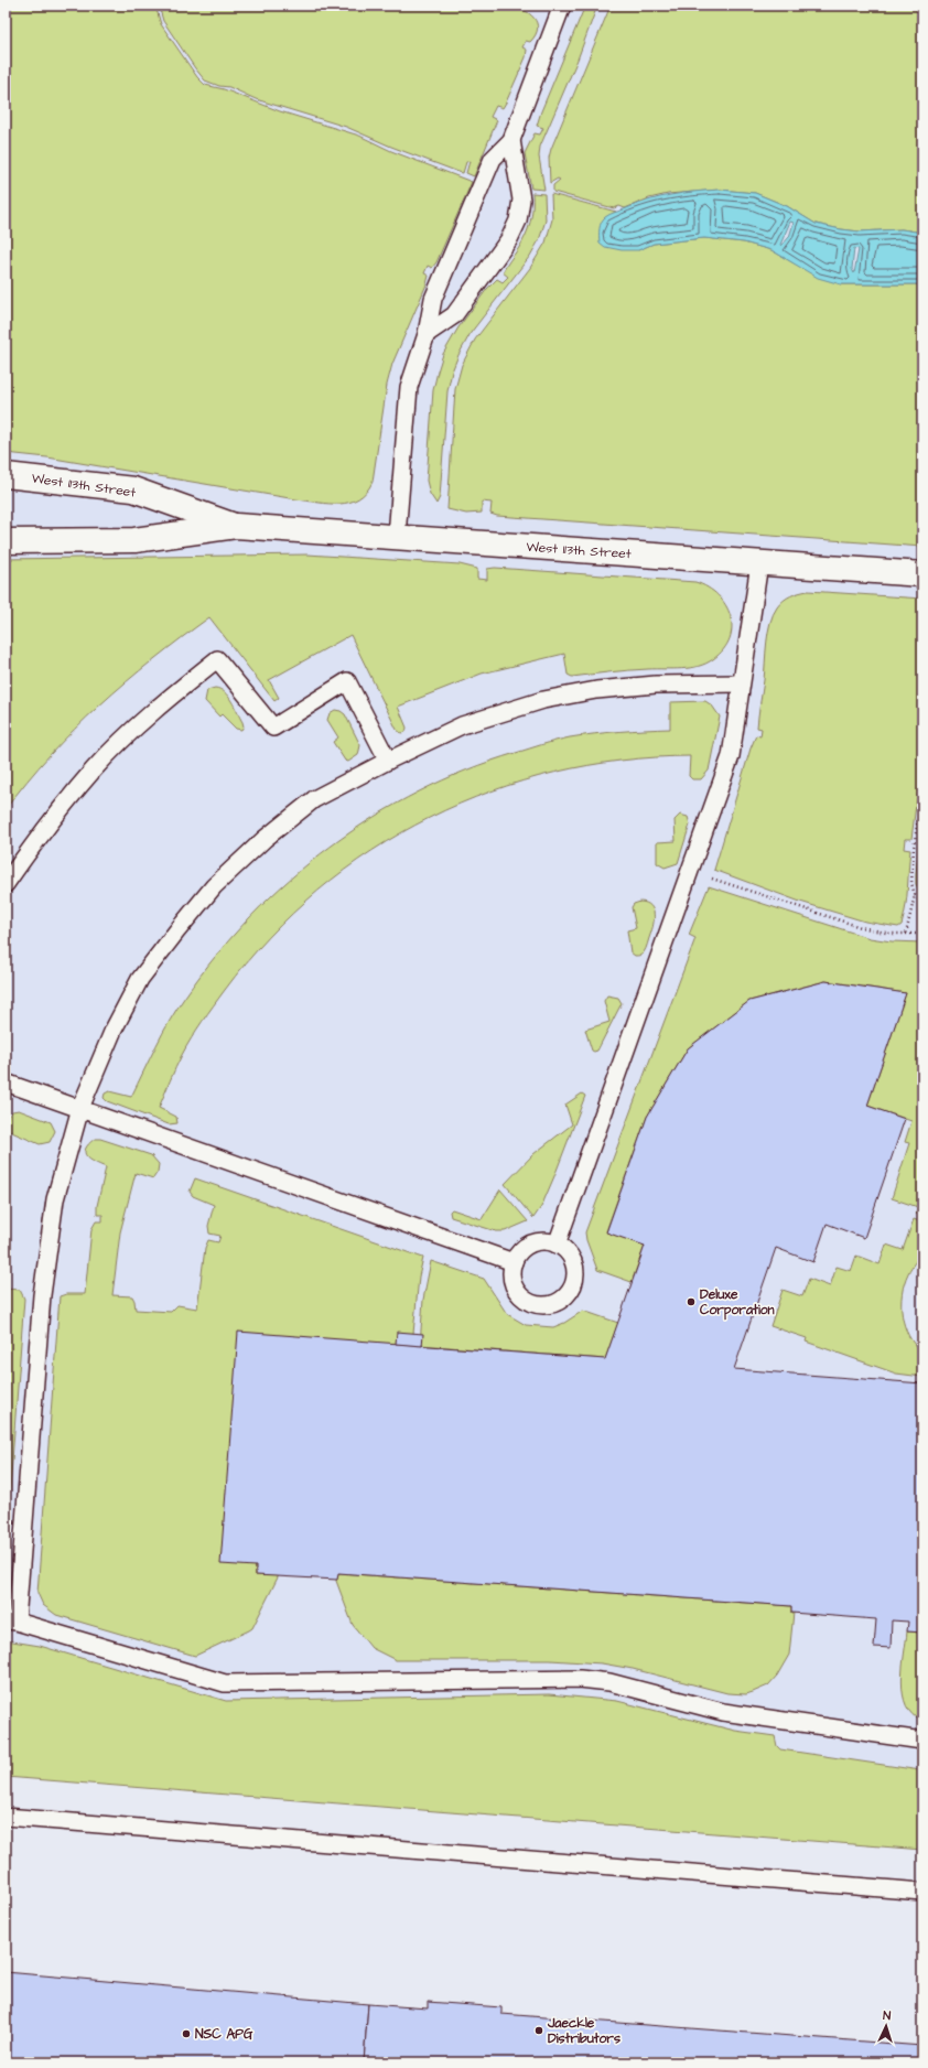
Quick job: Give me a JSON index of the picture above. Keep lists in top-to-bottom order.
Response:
{
  "streets": {
    "street": ["West 113th Street"]
  },
  "places": ["Deluxe Corporation", "Jaeckle Distributors", "NSC APG"],
  "north": "top"
}
